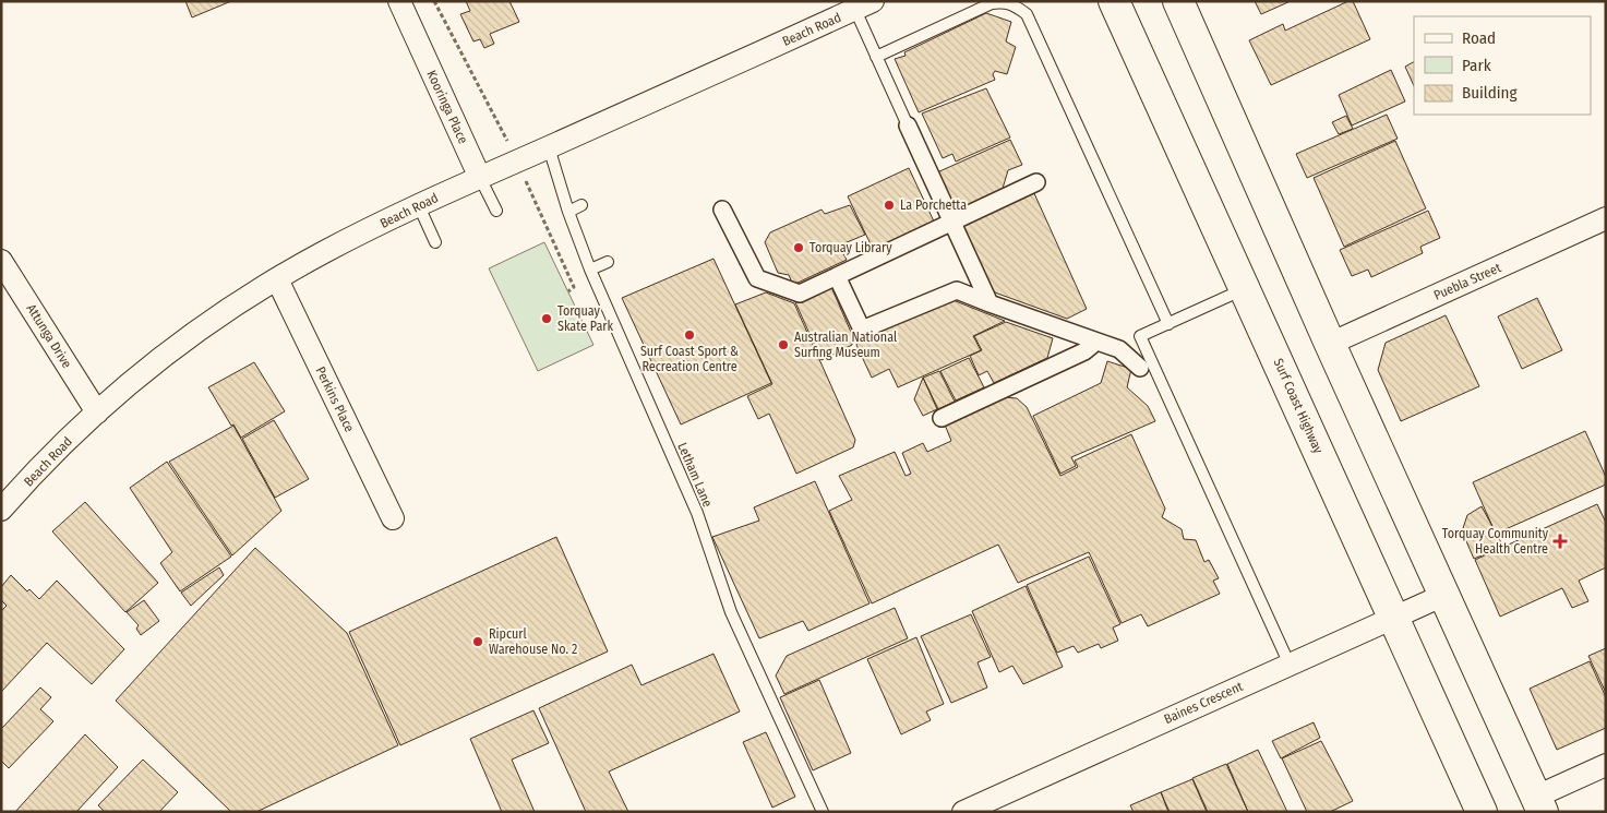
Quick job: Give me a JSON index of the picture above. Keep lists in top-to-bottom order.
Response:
{
  "streets": {
    "main road": ["Surf Coast Highway"],
    "street": [
      "Beach Road",
      "Kooringa Place",
      "Puebla Street",
      "Attunga Drive",
      "Perkins Place",
      "Baines Crescent"
    ],
    "lane": ["Letham Lane"]
  },
  "crossings": [
    ["Beach Road", "Kooringa Place"],
    ["Beach Road", "Attunga Drive"],
    ["Beach Road", "Perkins Place"],
    ["Beach Road", "Letham Lane"],
    ["Surf Coast Highway", "Baines Crescent"]
  ],
  "places": {
    "other": [
      "La Porchetta",
      "Torquay Library",
      "Torquay Skate Park",
      "Surf Coast Sport & Recreation Centre",
      "Australian National Surfing Museum",
      "Ripcurl Warehouse No. 2"
    ],
    "health": ["Torquay Community Health Centre"]
  },
  "legend": ["Road", "Park", "Building"]
}
